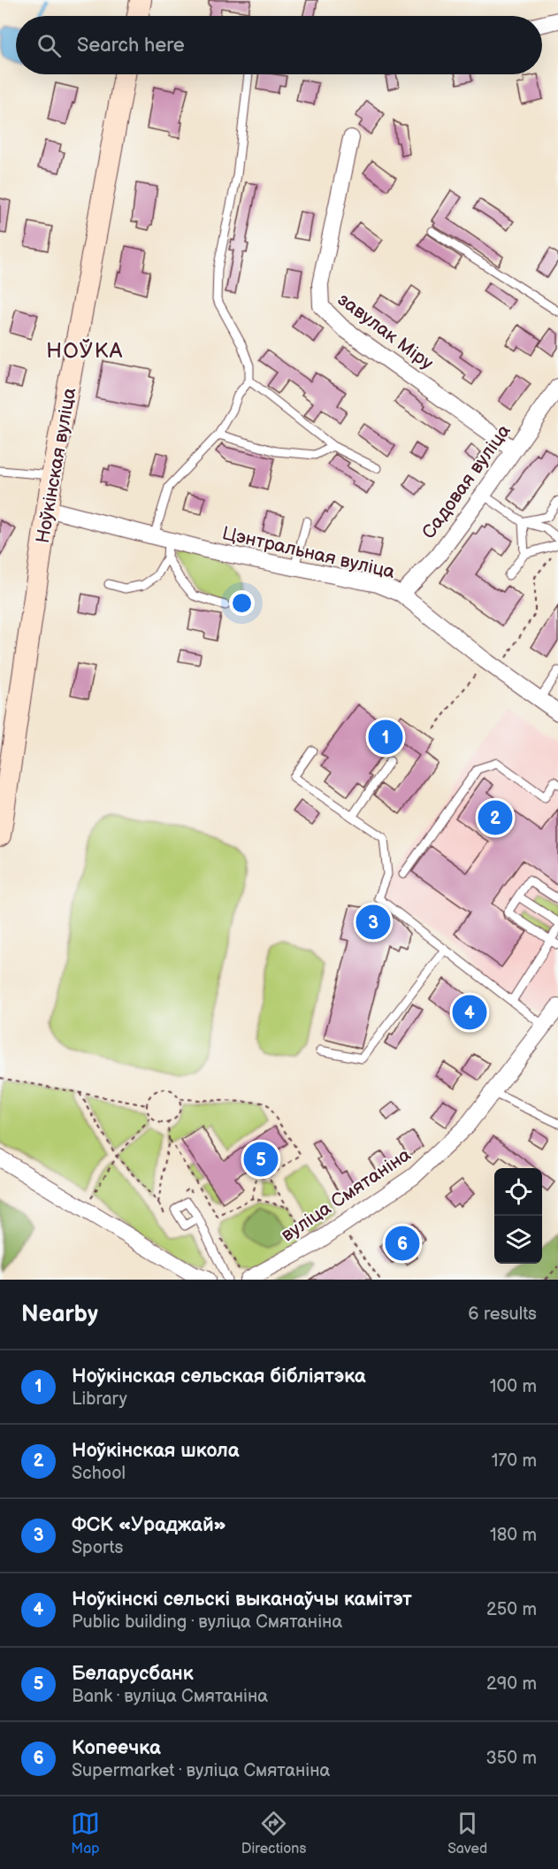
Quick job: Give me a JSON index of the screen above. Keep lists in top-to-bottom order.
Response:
{
  "streets": {
    "main road": ["Ноўкінская вуліца"],
    "street": [
      "завулак Міру",
      "Садовая вуліца",
      "Цэнтральная вуліца",
      "вуліца Смятаніна"
    ]
  },
  "crossings": [
    ["завулак Міру", "Садовая вуліца"],
    ["Ноўкінская вуліца", "Цэнтральная вуліца"],
    ["Садовая вуліца", "Цэнтральная вуліца"]
  ],
  "districts": ["НОЎКА"],
  "page": {
    "search": "Search here",
    "pins": [
      "1",
      "2",
      "3",
      "4",
      "5",
      "6"
    ],
    "heading": ["Nearby", "6 results"],
    "list": [
      {
        "mark": "1",
        "name": "Ноўкінская сельская бібліятэка",
        "note": "Library",
        "value": "100 m"
      },
      {
        "mark": "2",
        "name": "Ноўкінская школа",
        "note": "School",
        "value": "170 m"
      },
      {
        "mark": "3",
        "name": "ФСК «Ураджай»",
        "note": "Sports",
        "value": "180 m"
      },
      {
        "mark": "4",
        "name": "Ноўкінскі сельскі выканаўчы камітэт",
        "note": "Public building · вуліца Смятаніна",
        "value": "250 m"
      },
      {
        "mark": "5",
        "name": "Беларусбанк",
        "note": "Bank · вуліца Смятаніна",
        "value": "290 m"
      },
      {
        "mark": "6",
        "name": "Копеечка",
        "note": "Supermarket · вуліца Смятаніна",
        "value": "350 m"
      }
    ],
    "nav": ["Map", "Directions", "Saved"]
  }
}
